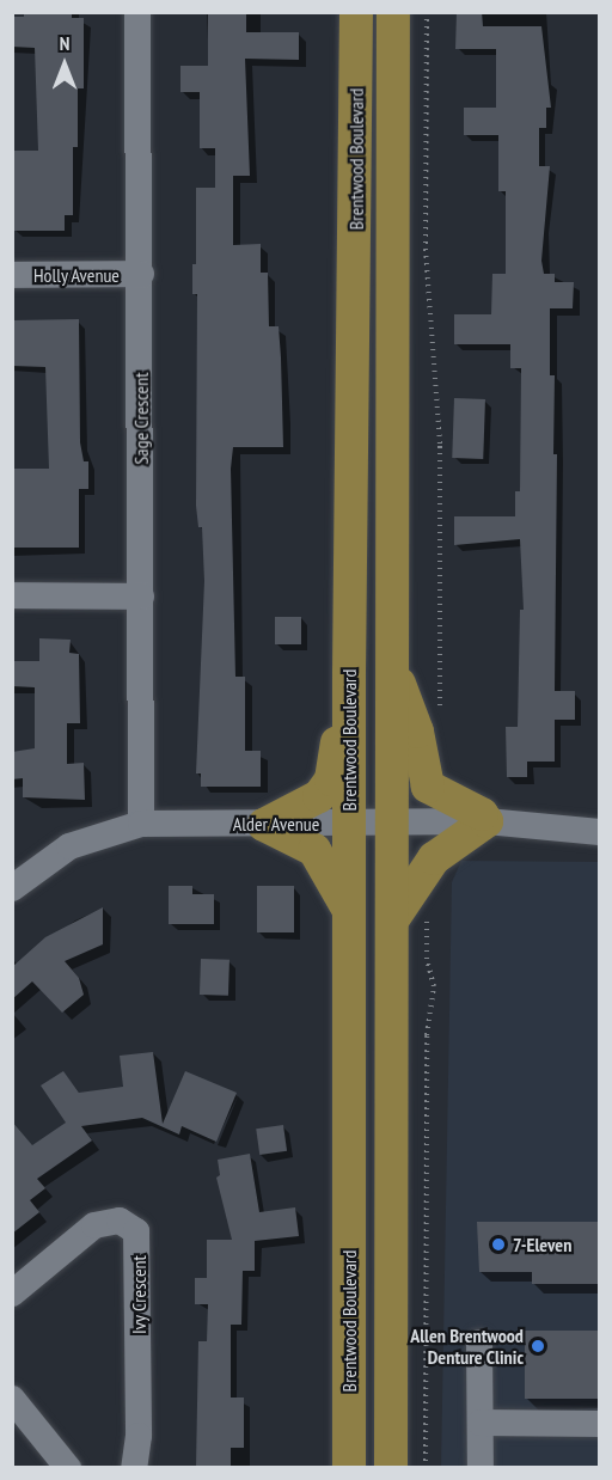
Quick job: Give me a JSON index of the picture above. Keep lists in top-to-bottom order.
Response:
{
  "streets": {
    "main road": ["Brentwood Boulevard"],
    "street": [
      "Holly Avenue",
      "Sage Crescent",
      "Alder Avenue",
      "Ivy Crescent"
    ]
  },
  "crossings": [
    ["Brentwood Boulevard", "Alder Avenue"],
    ["Holly Avenue", "Sage Crescent"],
    ["Sage Crescent", "Alder Avenue"]
  ],
  "places": ["7-Eleven", "Allen Brentwood Denture Clinic"],
  "north": "top"
}
